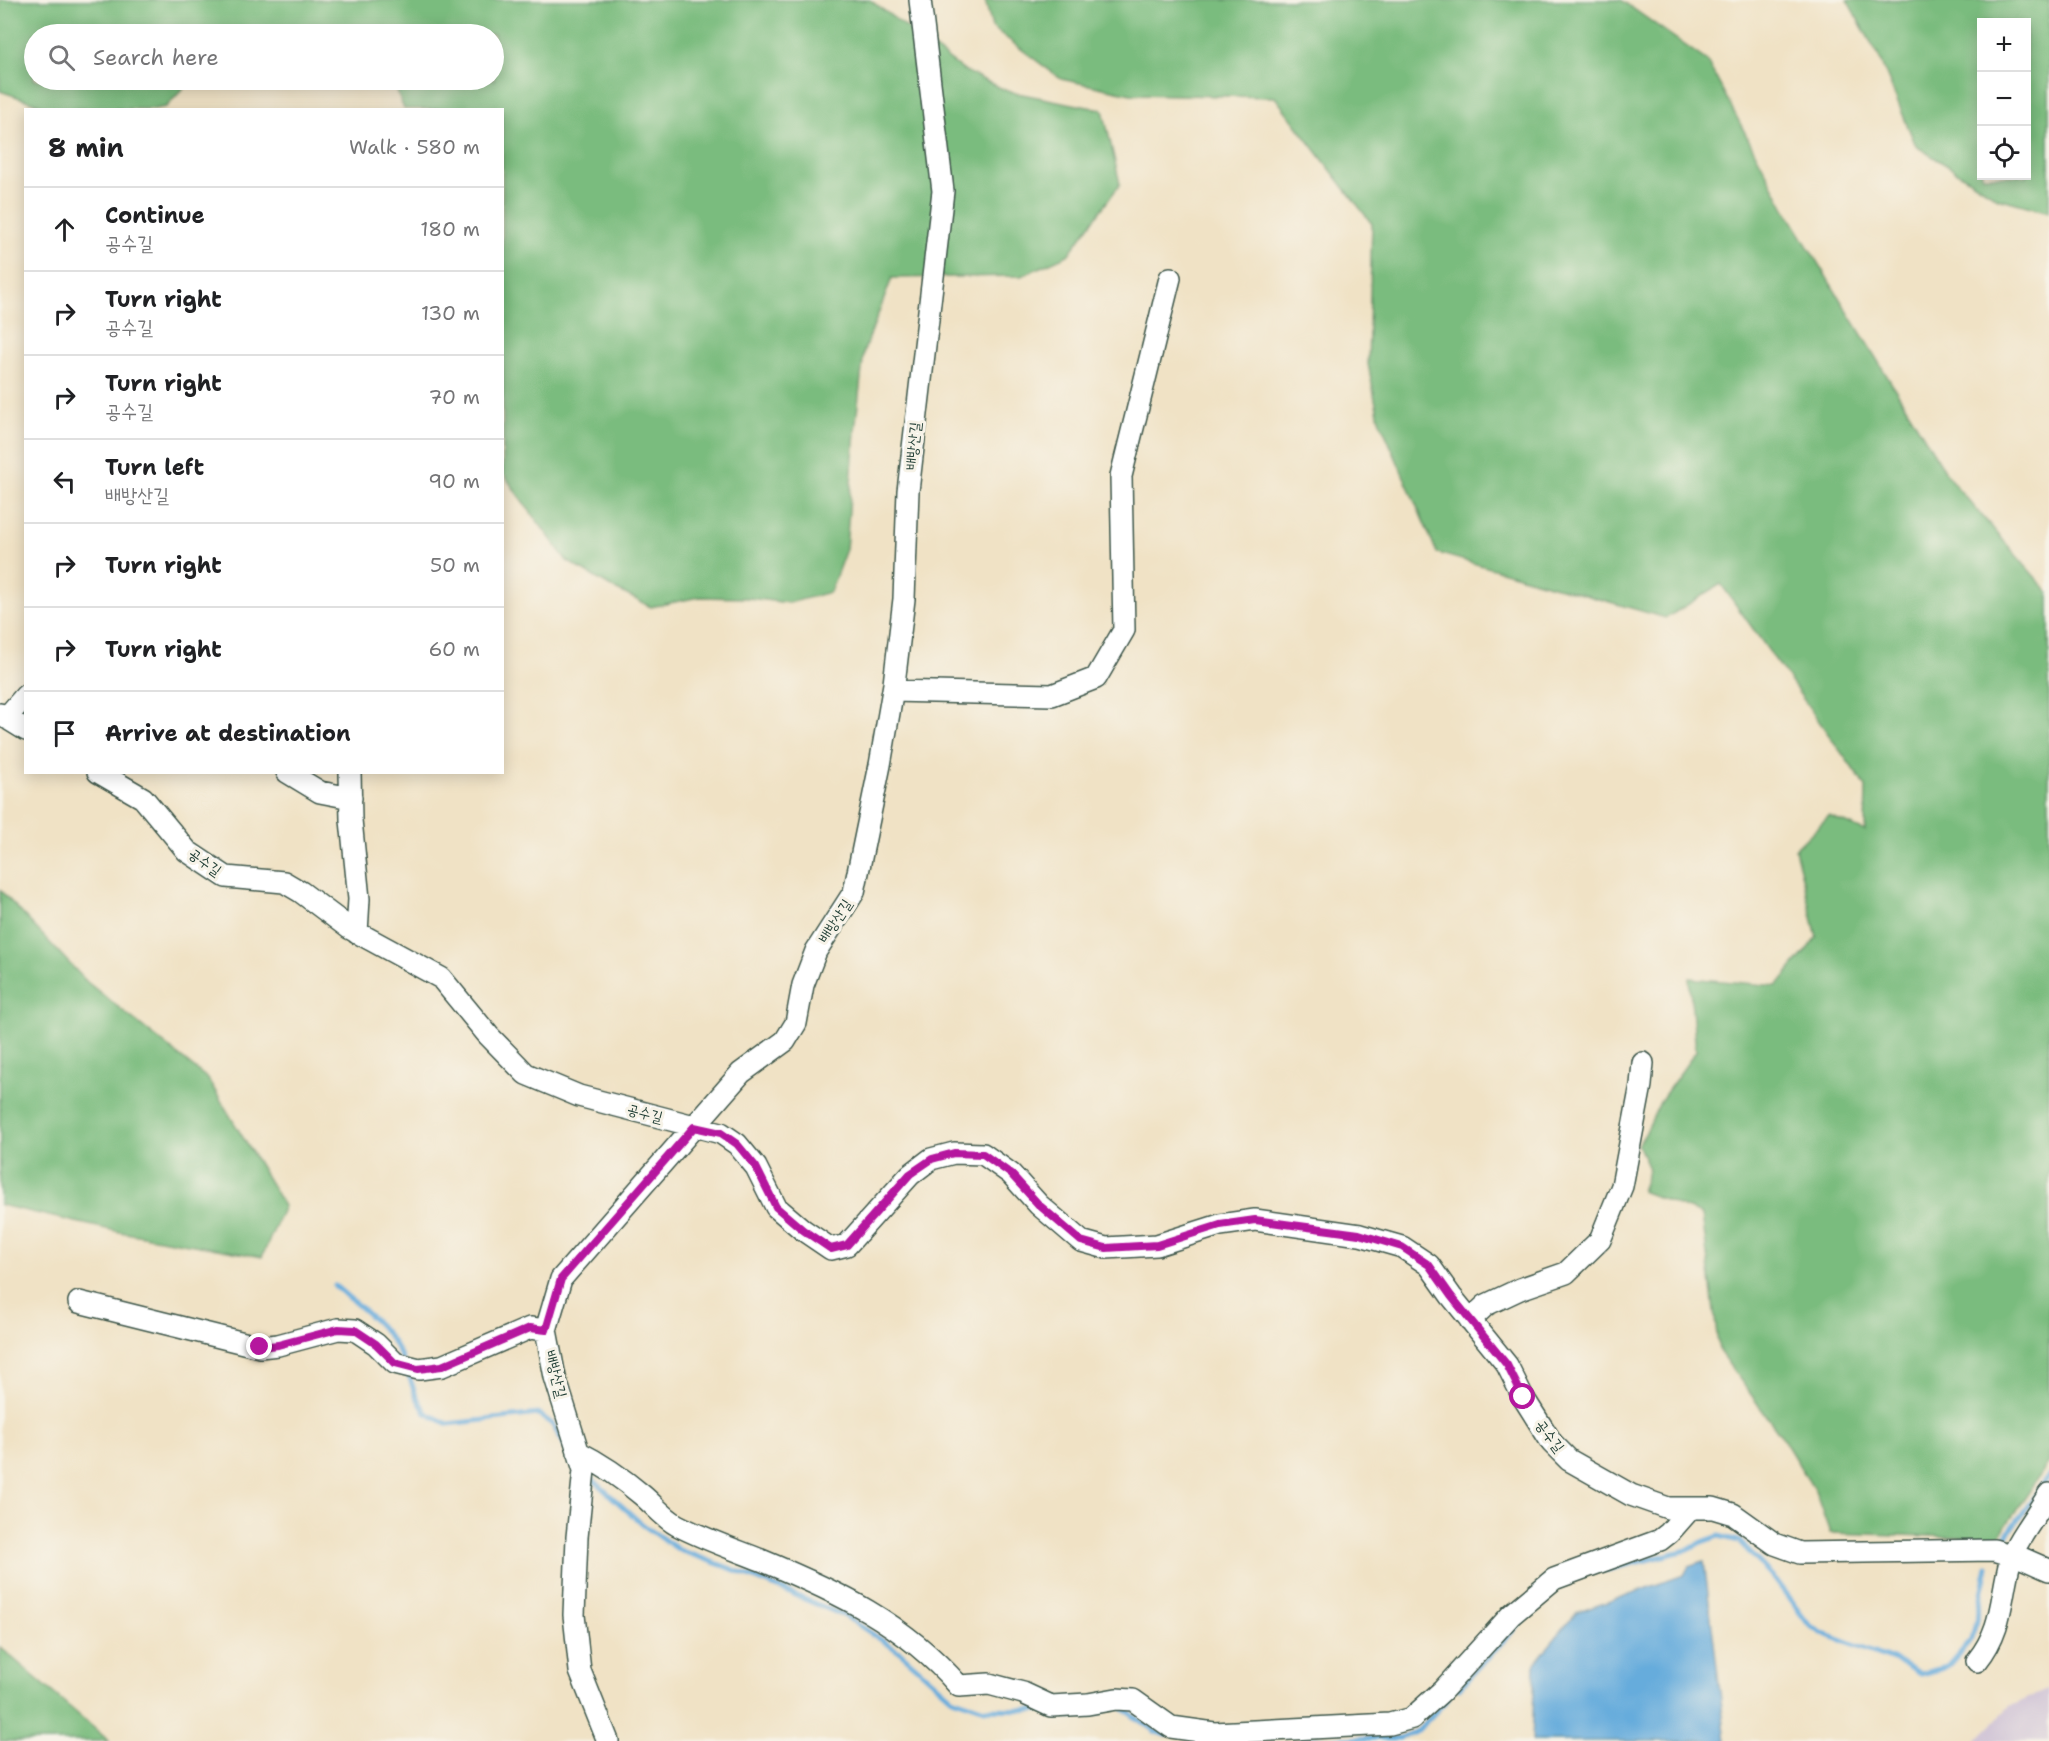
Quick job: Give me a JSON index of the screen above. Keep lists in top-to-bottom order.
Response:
{
  "streets": {
    "street": ["배방산길", "공수길"]
  },
  "crossings": [
    ["배방산길", "공수길"]
  ],
  "page": {
    "map_buttons": ["+", "−"],
    "search": "Search here",
    "heading": ["8 min", "Walk · 580 m"],
    "list": [
      ["Continue", "공수길", "180 m"],
      ["Turn right", "공수길", "130 m"],
      ["Turn right", "공수길", "70 m"],
      ["Turn left", "배방산길", "90 m"],
      ["Turn right", "50 m"],
      ["Turn right", "60 m"],
      "Arrive at destination"
    ]
  }
}
